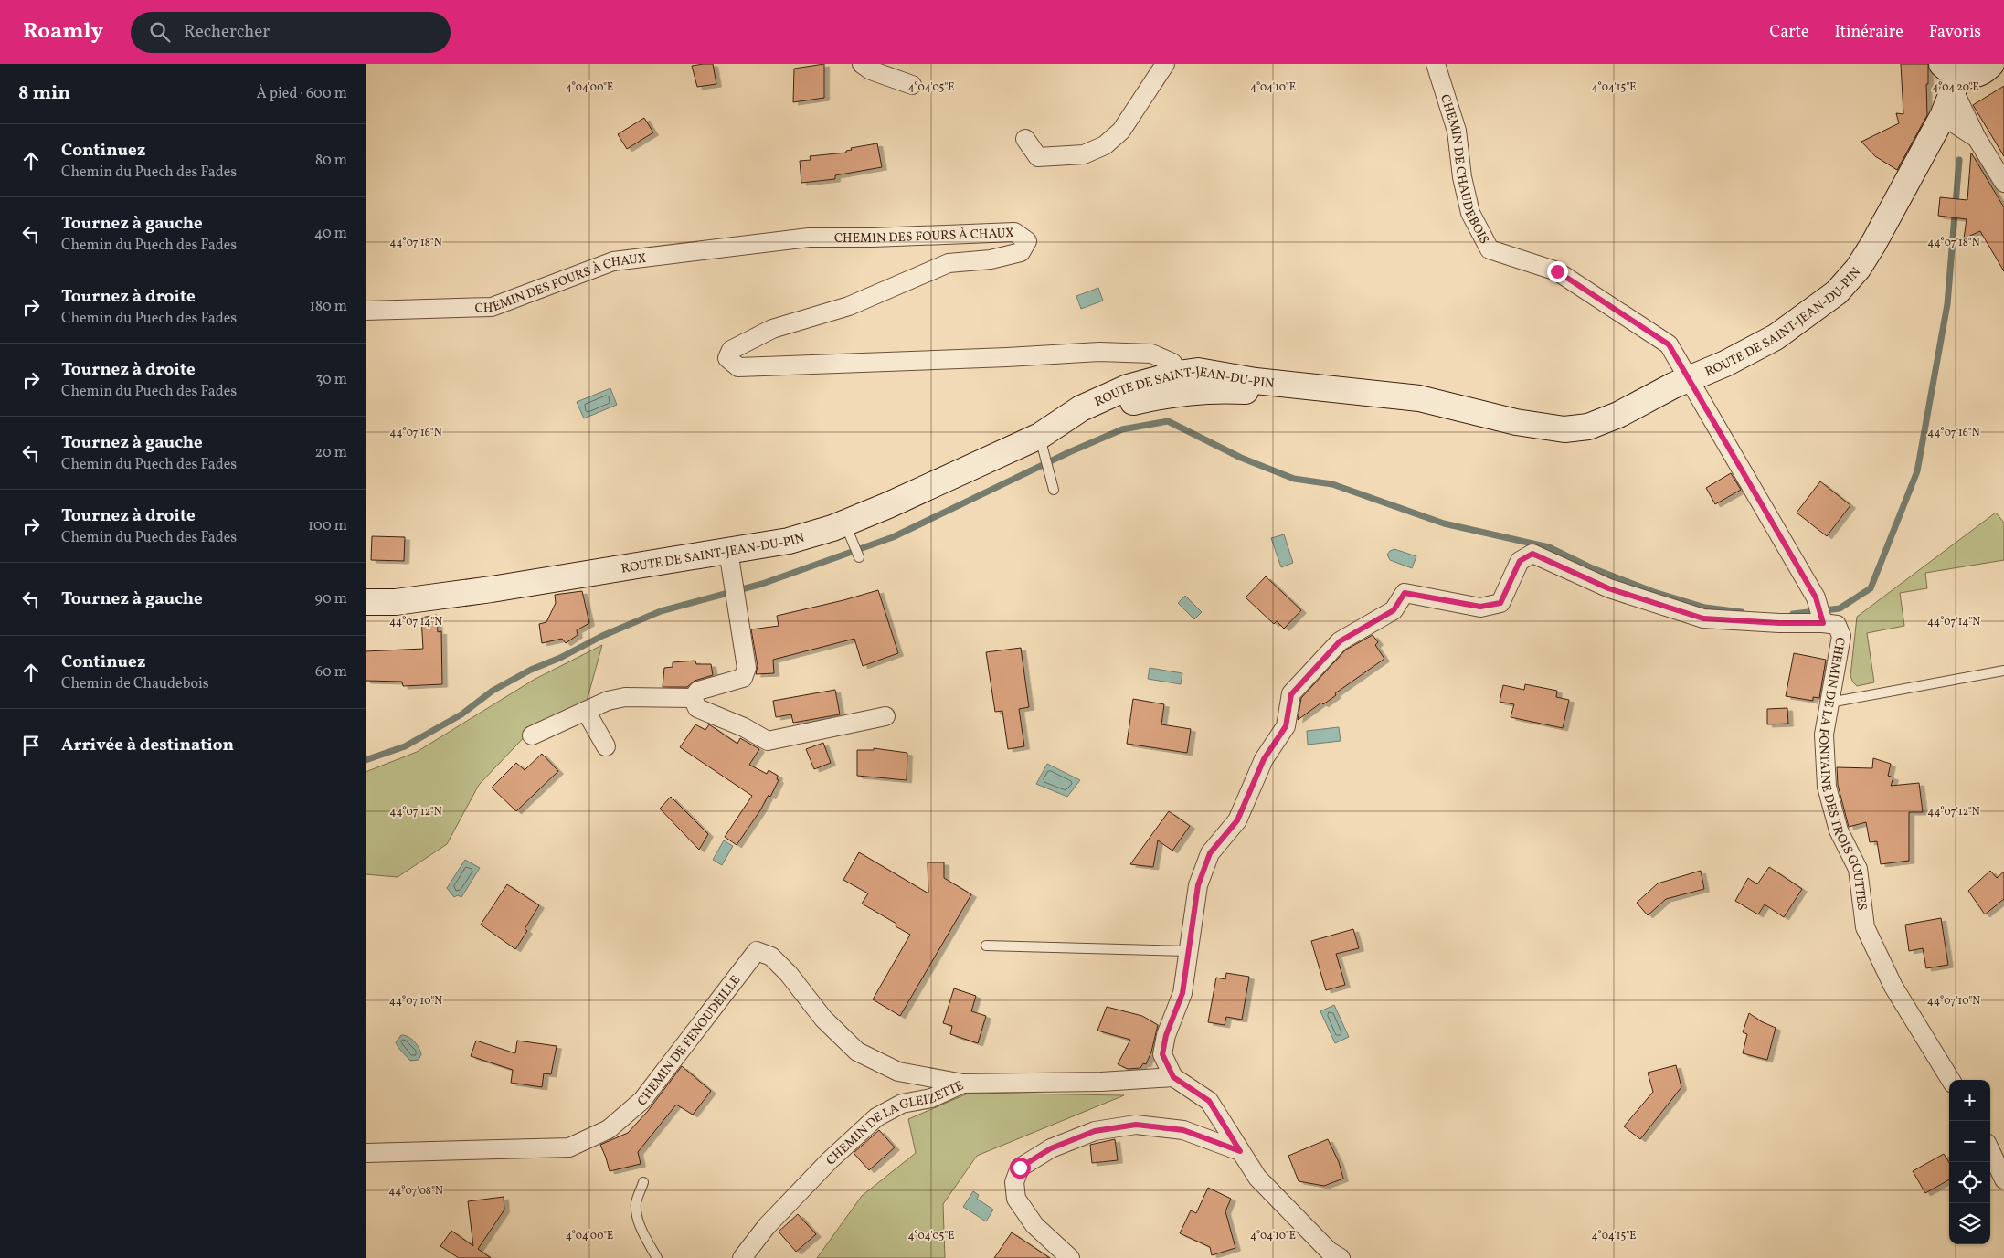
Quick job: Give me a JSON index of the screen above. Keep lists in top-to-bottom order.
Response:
{
  "streets": {
    "main road": ["ROUTE DE SAINT-JEAN-DU-PIN"],
    "street": [
      "CHEMIN DE CHAUDEBOIS",
      "CHEMIN DES FOURS À CHAUX",
      "CHEMIN DE LA FONTAINE DES TROIS GOUTTES",
      "CHEMIN DE FENOUDEILLE",
      "CHEMIN DE LA GLEIZETTE"
    ]
  },
  "crossings": [
    ["CHEMIN DE CHAUDEBOIS", "ROUTE DE SAINT-JEAN-DU-PIN"],
    ["CHEMIN DE CHAUDEBOIS", "CHEMIN DE LA FONTAINE DES TROIS GOUTTES"],
    ["CHEMIN DES FOURS À CHAUX", "ROUTE DE SAINT-JEAN-DU-PIN"],
    ["ROUTE DE SAINT-JEAN-DU-PIN", "CHEMIN DE LA FONTAINE DES TROIS GOUTTES"],
    ["CHEMIN DE FENOUDEILLE", "CHEMIN DE LA GLEIZETTE"]
  ],
  "page": {
    "header": "Roamly",
    "search": "Rechercher",
    "nav": ["Carte", "Itinéraire", "Favoris"],
    "heading": ["8 min", "À pied · 600 m"],
    "list": [
      ["Continuez", "Chemin du Puech des Fades", "80 m"],
      ["Tournez à gauche", "Chemin du Puech des Fades", "40 m"],
      ["Tournez à droite", "Chemin du Puech des Fades", "180 m"],
      ["Tournez à droite", "Chemin du Puech des Fades", "30 m"],
      ["Tournez à gauche", "Chemin du Puech des Fades", "20 m"],
      ["Tournez à droite", "Chemin du Puech des Fades", "100 m"],
      ["Tournez à gauche", "90 m"],
      ["Continuez", "Chemin de Chaudebois", "60 m"],
      "Arrivée à destination"
    ],
    "map_buttons": ["+", "−"]
  },
  "coordinates": [
    "4°04'00\"E",
    "4°04'05\"E",
    "4°04'10\"E",
    "4°04'15\"E",
    "4°04'20\"E",
    "44°07'18\"N",
    "44°07'16\"N",
    "44°07'14\"N",
    "44°07'12\"N",
    "44°07'10\"N",
    "44°07'08\"N"
  ]
}
